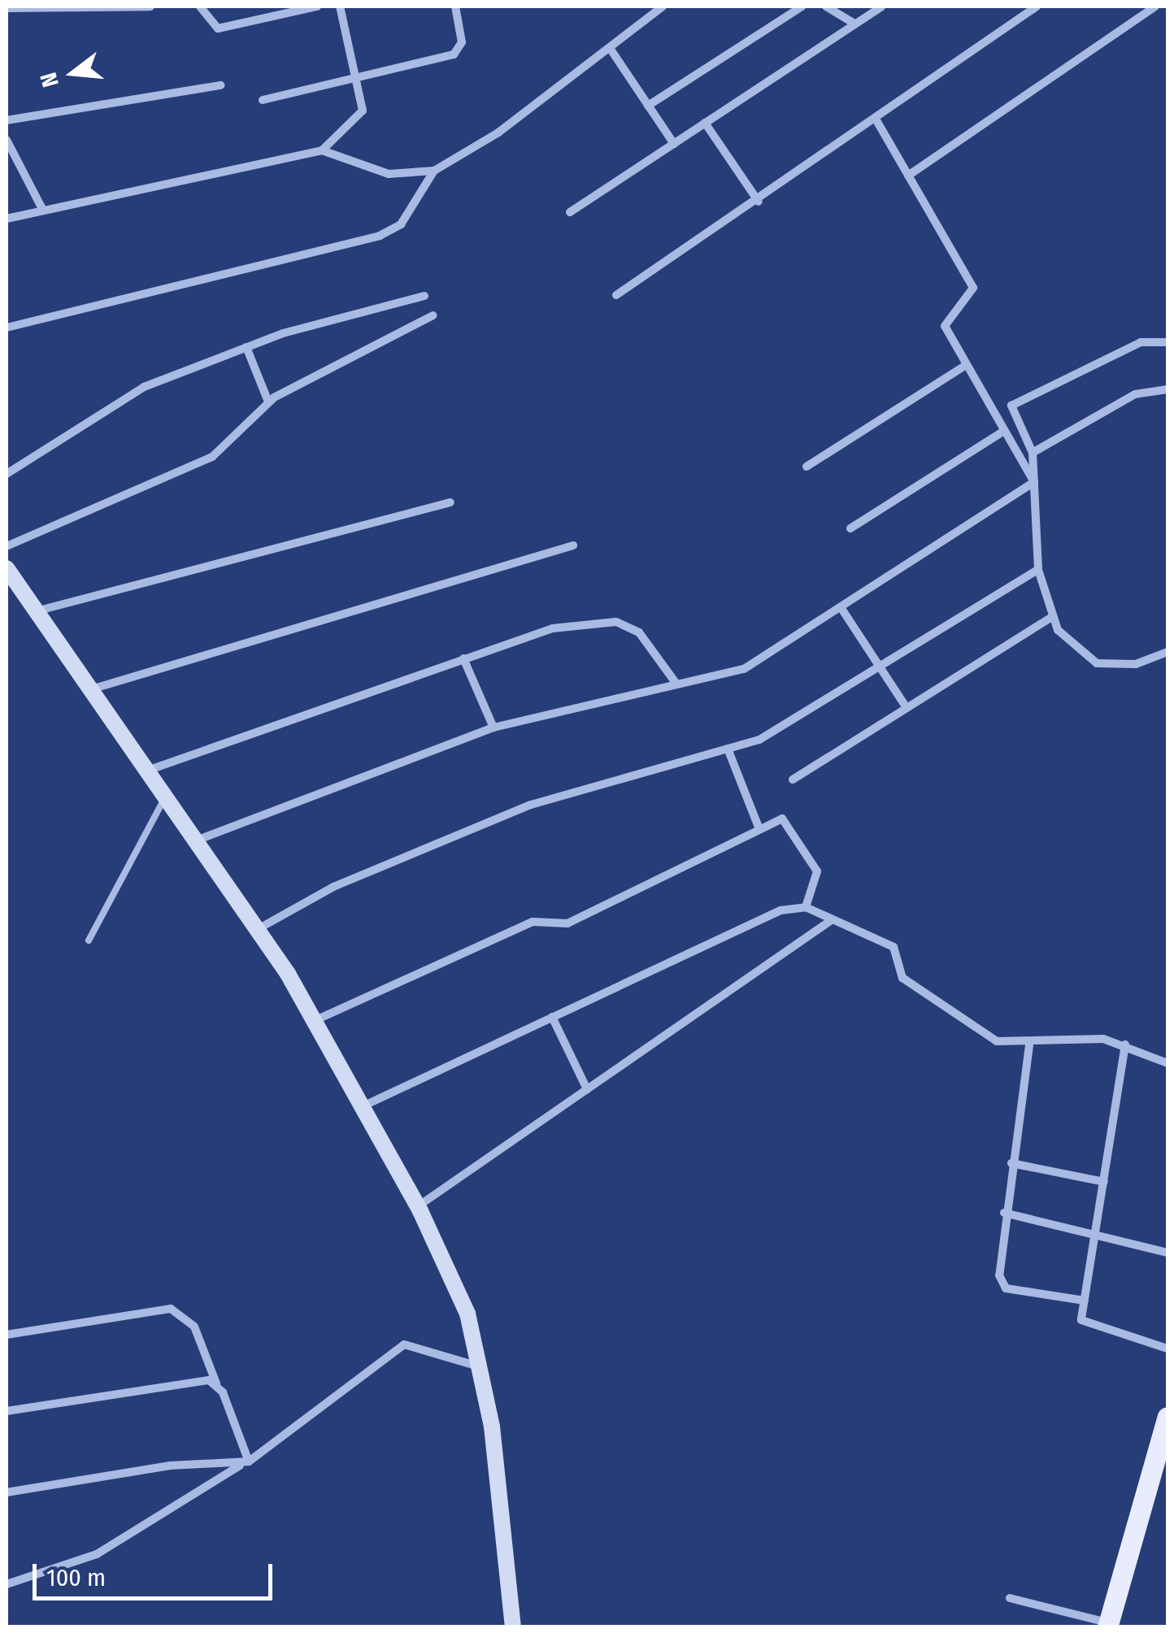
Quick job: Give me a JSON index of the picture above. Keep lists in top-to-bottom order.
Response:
{
  "scale_bar": "100 m",
  "north": "left"
}
